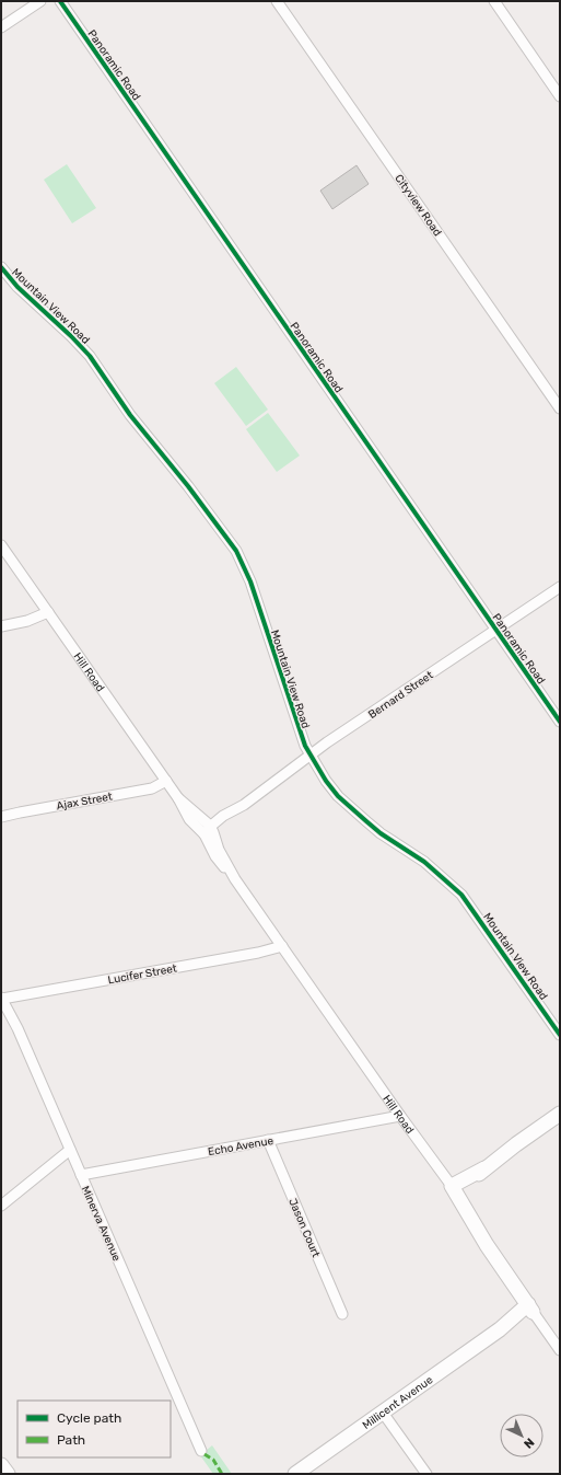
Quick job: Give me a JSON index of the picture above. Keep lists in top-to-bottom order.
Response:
{
  "streets": {
    "street": [
      "Panoramic Road",
      "Cityview Road",
      "Mountain View Road",
      "Hill Road",
      "Bernard Street",
      "Ajax Street",
      "Lucifer Street",
      "Echo Avenue",
      "Minerva Avenue",
      "Jason Court",
      "Millicent Avenue"
    ]
  },
  "crossings": [
    ["Panoramic Road", "Bernard Street"],
    ["Mountain View Road", "Bernard Street"],
    ["Hill Road", "Bernard Street"],
    ["Hill Road", "Ajax Street"],
    ["Hill Road", "Lucifer Street"],
    ["Hill Road", "Echo Avenue"],
    ["Hill Road", "Millicent Avenue"],
    ["Lucifer Street", "Minerva Avenue"],
    ["Echo Avenue", "Minerva Avenue"],
    ["Echo Avenue", "Jason Court"]
  ],
  "legend": ["Cycle path", "Path"],
  "north": "bottom right"
}
